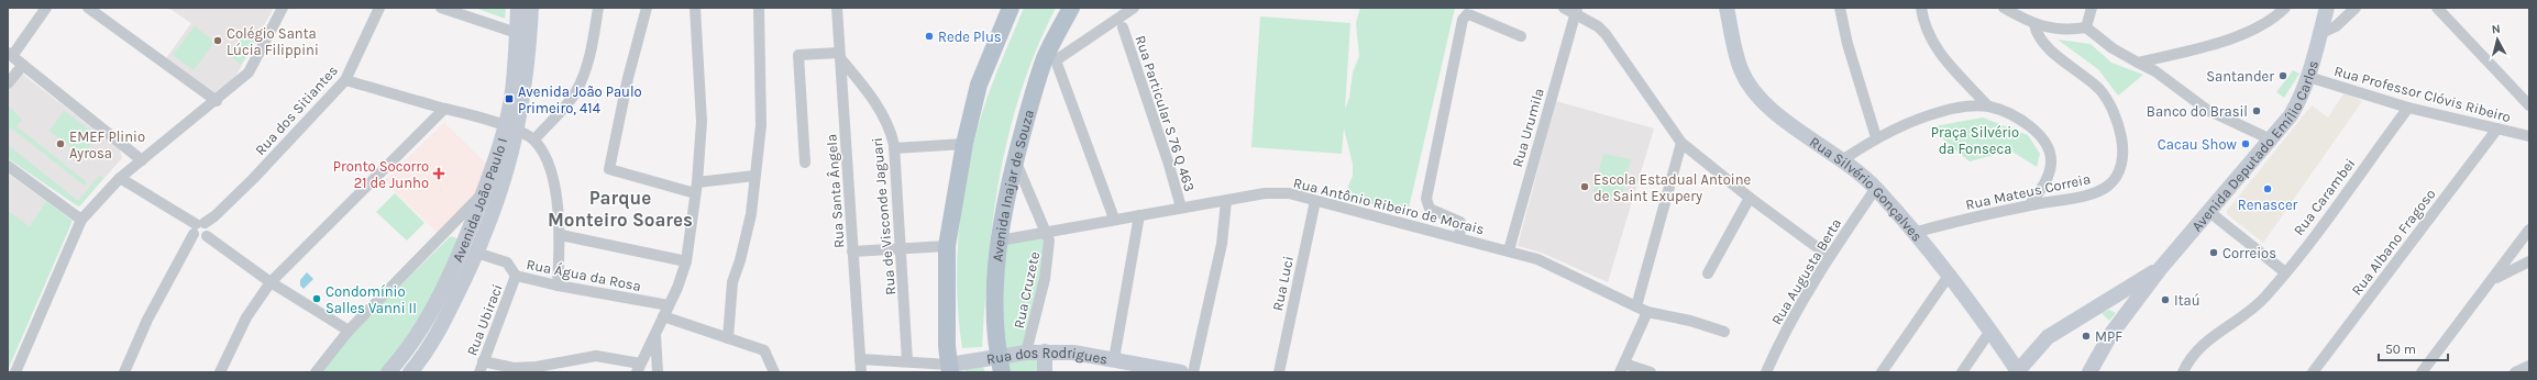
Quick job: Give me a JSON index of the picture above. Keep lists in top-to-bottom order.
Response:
{
  "streets": {
    "main road": [
      "Avenida Deputado Emílio Carlos",
      "Avenida Inajar de Souza",
      "Rua Silvério Gonçalves",
      "Avenida João Paulo I",
      "Rua dos Rodrigues"
    ],
    "street": [
      "Rua Professor Clóvis Ribeiro",
      "Rua dos Sitiantes",
      "Rua Particular S 76 Q 463",
      "Rua Urumila",
      "Rua Santa Ângela",
      "Rua Mateus Correia",
      "Rua Carambei",
      "Rua Antônio Ribeiro de Morais",
      "Rua de Visconde Jaguari",
      "Rua Albano Fragoso",
      "Rua Augusta Berta",
      "Rua Água da Rosa",
      "Rua Luci",
      "Rua Cruzete",
      "Rua Ubiraci"
    ]
  },
  "crossings": [
    ["Rua Professor Clóvis Ribeiro", "Avenida Deputado Emílio Carlos"],
    ["Rua Professor Clóvis Ribeiro", "Rua Carambei"],
    ["Rua Professor Clóvis Ribeiro", "Rua Albano Fragoso"],
    ["Rua Particular S 76 Q 463", "Rua Antônio Ribeiro de Morais"],
    ["Rua Urumila", "Rua Antônio Ribeiro de Morais"],
    ["Avenida Deputado Emílio Carlos", "Rua Silvério Gonçalves"],
    ["Avenida Inajar de Souza", "Rua Antônio Ribeiro de Morais"],
    ["Avenida Inajar de Souza", "Rua dos Rodrigues"],
    ["Rua Silvério Gonçalves", "Rua Mateus Correia"],
    ["Rua Silvério Gonçalves", "Rua Augusta Berta"],
    ["Rua Santa Ângela", "Rua de Visconde Jaguari"],
    ["Rua Santa Ângela", "Rua dos Rodrigues"],
    ["Avenida João Paulo I", "Rua Água da Rosa"],
    ["Rua Antônio Ribeiro de Morais", "Rua Luci"],
    ["Rua Antônio Ribeiro de Morais", "Rua Cruzete"],
    ["Rua de Visconde Jaguari", "Rua dos Rodrigues"],
    ["Rua Água da Rosa", "Rua Ubiraci"],
    ["Rua Cruzete", "Rua dos Rodrigues"]
  ],
  "districts": ["Parque Monteiro Soares"],
  "parks": ["Praça Silvério da Fonseca"],
  "places": {
    "other": [
      "Rede Plus",
      "Colégio Santa Lúcia Filippini",
      "Santander",
      "Banco do Brasil",
      "EMEF Plinio Ayrosa",
      "Cacau Show",
      "Escola Estadual Antoine de Saint Exupery",
      "Renascer",
      "Correios",
      "Condomínio Salles Vanni II",
      "Itaú",
      "MPF"
    ],
    "transit": ["Avenida João Paulo Primeiro, 414"],
    "health": ["Pronto Socorro 21 de Junho"]
  },
  "scale_bar": "50 m",
  "north": "top"
}
